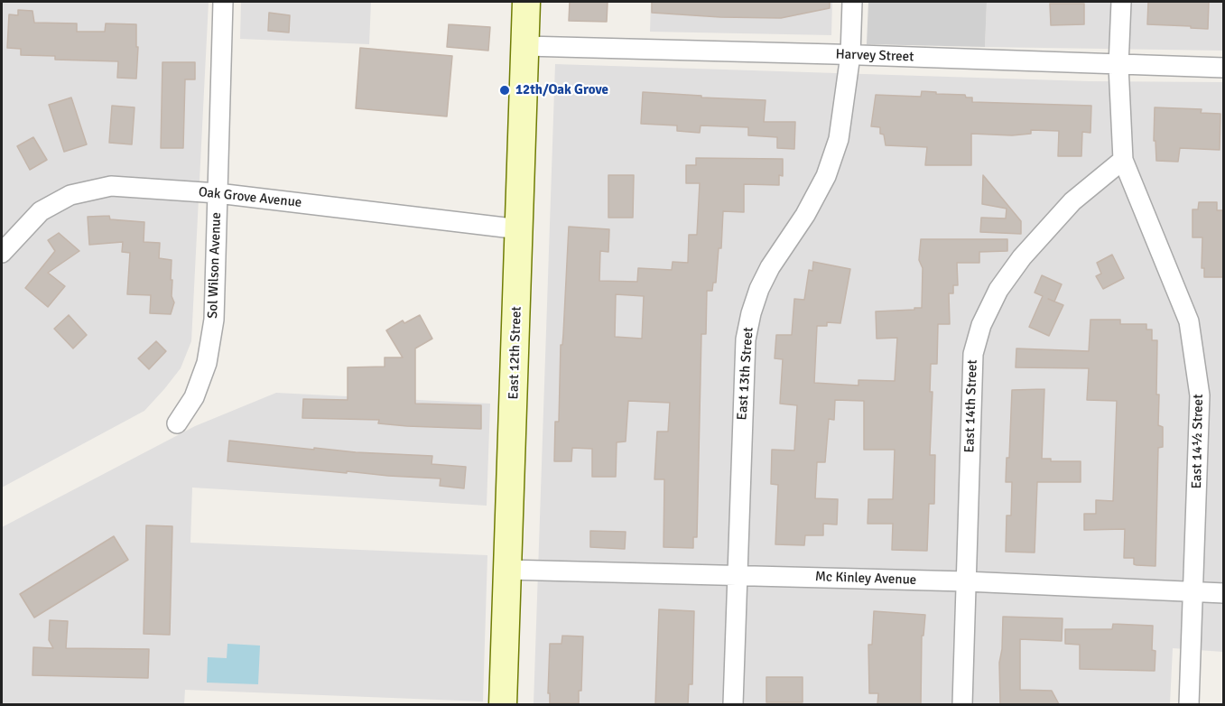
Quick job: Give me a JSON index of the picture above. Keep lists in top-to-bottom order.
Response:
{
  "streets": {
    "street": [
      "Harvey Street",
      "Oak Grove Avenue",
      "Sol Wilson Avenue",
      "East 12th Street",
      "East 13th Street",
      "East 14th Street",
      "East 14½ Street",
      "Mc Kinley Avenue"
    ]
  },
  "crossings": [
    ["Harvey Street", "East 12th Street"],
    ["Harvey Street", "East 13th Street"],
    ["Oak Grove Avenue", "Sol Wilson Avenue"],
    ["Oak Grove Avenue", "East 12th Street"],
    ["East 12th Street", "Mc Kinley Avenue"],
    ["East 13th Street", "Mc Kinley Avenue"],
    ["East 14th Street", "East 14½ Street"],
    ["East 14th Street", "Mc Kinley Avenue"],
    ["East 14½ Street", "Mc Kinley Avenue"]
  ],
  "places": ["12th/Oak Grove"]
}
